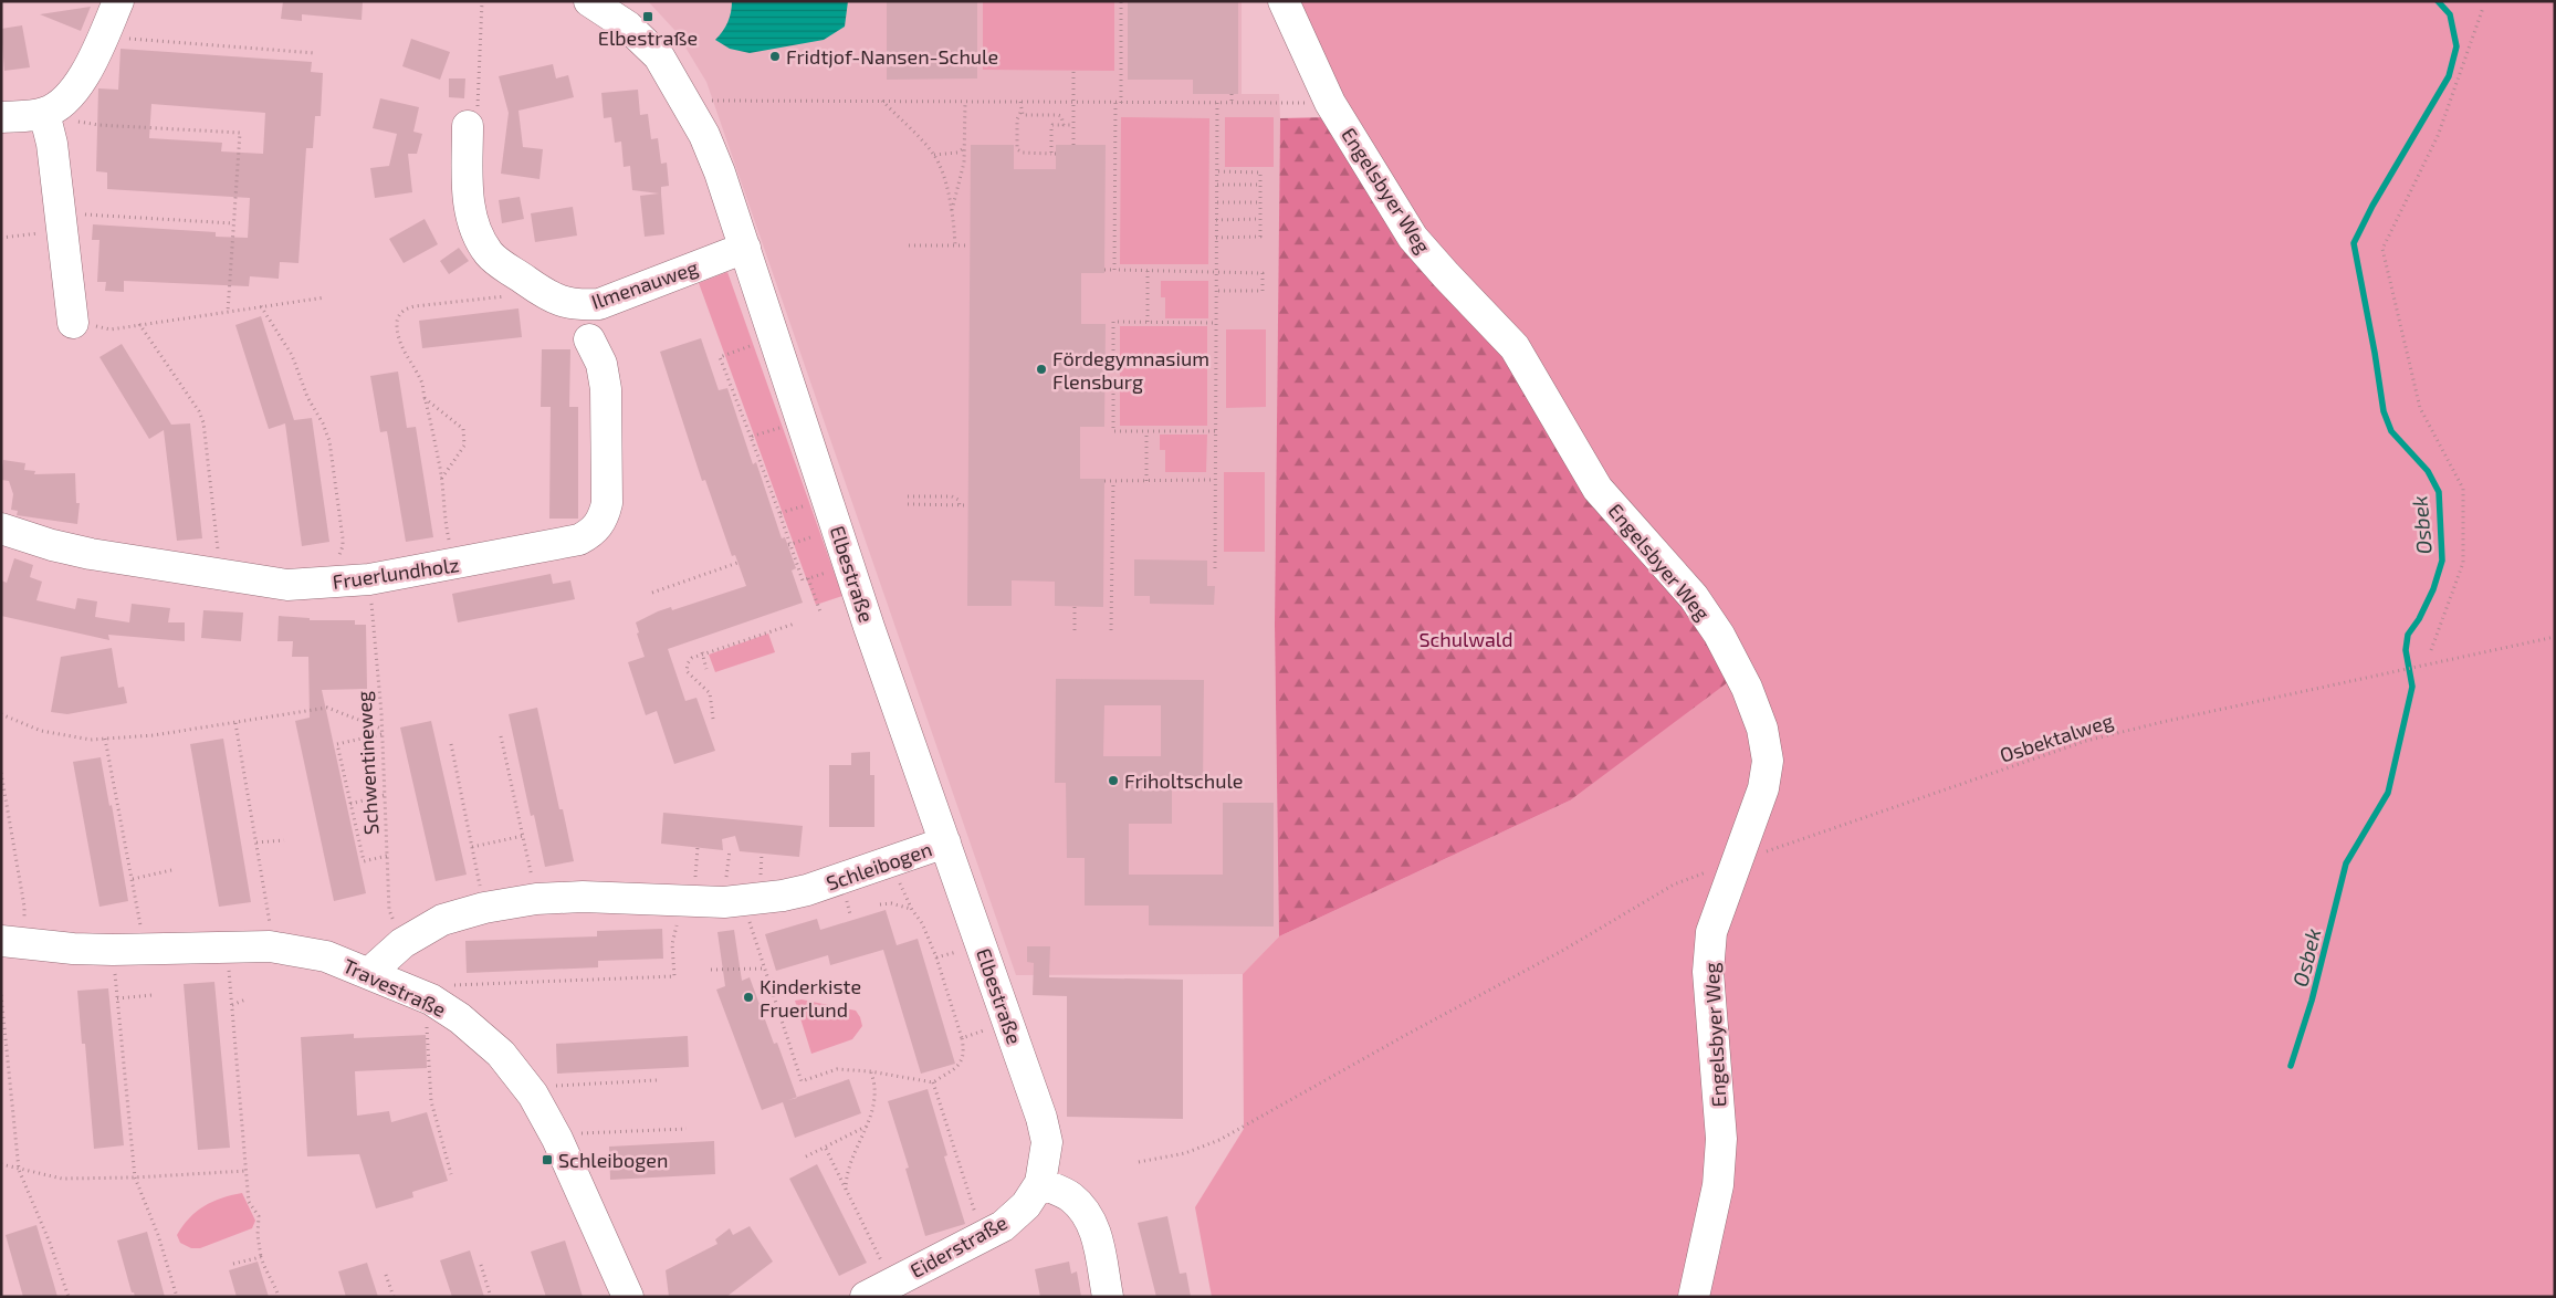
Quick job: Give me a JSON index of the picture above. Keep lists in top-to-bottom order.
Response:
{
  "streets": {
    "street": [
      "Engelsbyer Weg",
      "Ilmenauweg",
      "Fruerlundholz",
      "Elbestraße",
      "Schleibogen",
      "Travestraße",
      "Eiderstraße"
    ],
    "path": ["Osbektalweg", "Schwentineweg"]
  },
  "crossings": [
    ["Engelsbyer Weg", "Osbektalweg"],
    ["Ilmenauweg", "Elbestraße"],
    ["Fruerlundholz", "Schwentineweg"],
    ["Elbestraße", "Schleibogen"],
    ["Elbestraße", "Eiderstraße"],
    ["Schwentineweg", "Schleibogen"],
    ["Schleibogen", "Travestraße"]
  ],
  "water": ["Osbek"],
  "parks": ["Schulwald"],
  "places": {
    "transit": ["Elbestraße", "Schleibogen"],
    "other": [
      "Fridtjof-Nansen-Schule",
      "Fördegymnasium Flensburg",
      "Friholtschule",
      "Kinderkiste Fruerlund"
    ]
  }
}
